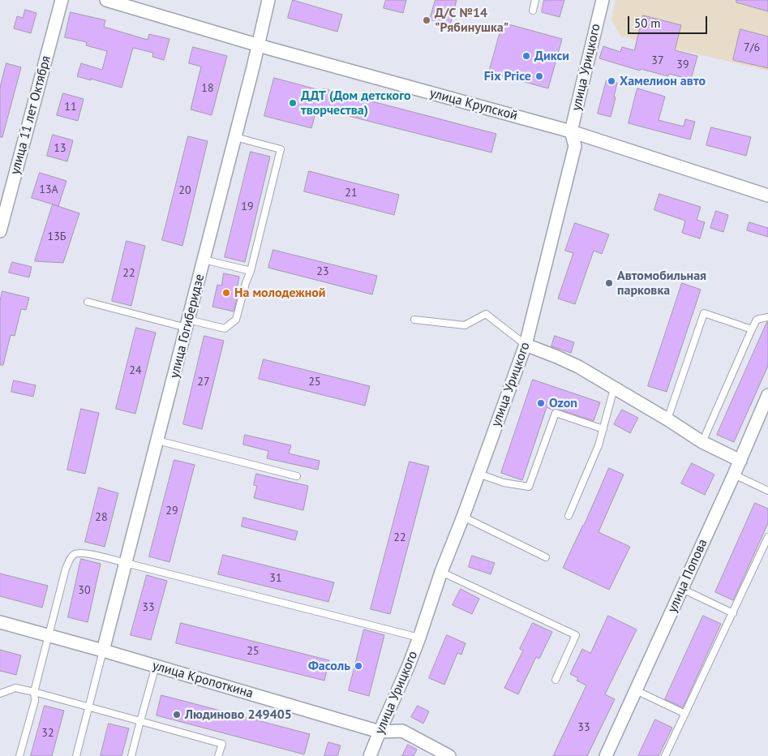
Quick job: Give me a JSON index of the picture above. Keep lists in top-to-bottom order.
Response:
{
  "streets": {
    "street": [
      "улица Урицкого",
      "улица Крупской",
      "улица 11 лет Октября",
      "улица Гогиберидзе",
      "улица Попова",
      "улица Кропоткина"
    ]
  },
  "crossings": [
    ["улица Урицкого", "улица Крупской"],
    ["улица Урицкого", "улица Кропоткина"],
    ["улица Крупской", "улица Гогиберидзе"],
    ["улица Гогиберидзе", "улица Кропоткина"]
  ],
  "places": [
    "Д/С №14 \"Рябинушка\"",
    "Дикси",
    "Fix Price",
    "Хамелион авто",
    "ДДТ (Дом детского творчества)",
    "Автомобильная парковка",
    "На молодежной",
    "Ozon",
    "Фасоль",
    "Людиново 249405"
  ],
  "house_numbers": [
    "7/6",
    "37",
    "39",
    "18",
    "11",
    "13",
    "13А",
    "20",
    "21",
    "19",
    "13Б",
    "23",
    "22",
    "24",
    "27",
    "25",
    "29",
    "28",
    "22",
    "31",
    "30",
    "33",
    "25",
    "33",
    "32"
  ],
  "scale_bar": "50 m"
}
